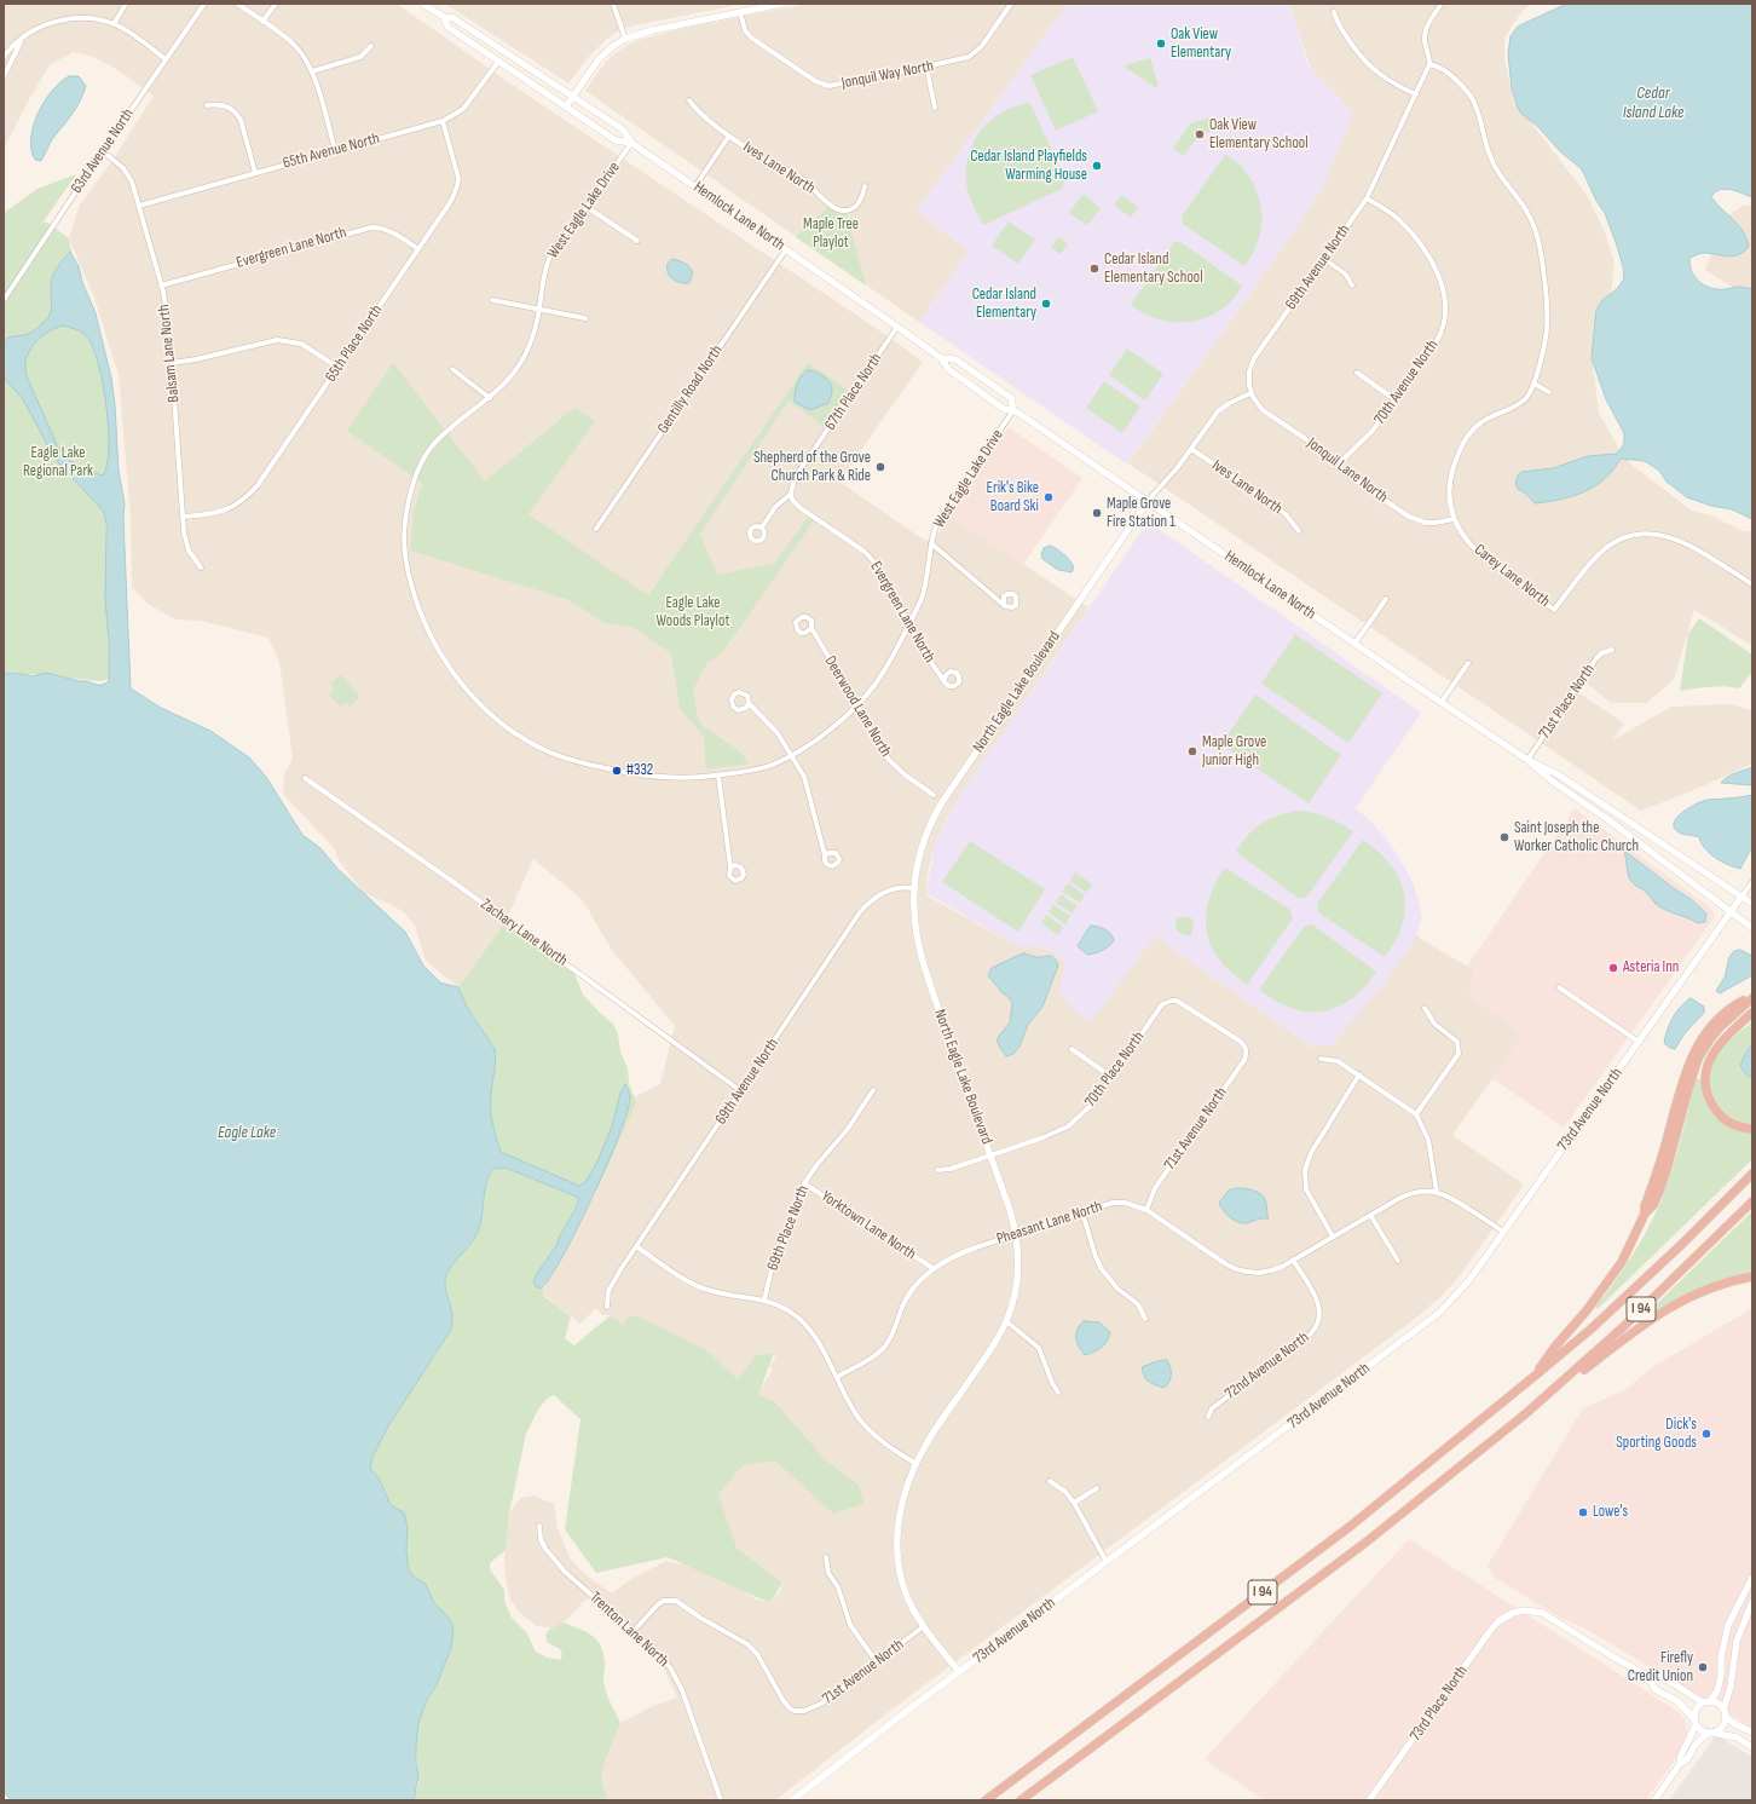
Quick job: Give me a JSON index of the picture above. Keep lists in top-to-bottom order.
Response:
{
  "streets": {
    "highway": ["I 94"],
    "street": [
      "Jonquil Way North",
      "63rd Avenue North",
      "65th Avenue North",
      "Ives Lane North",
      "West Eagle Lake Drive",
      "Hemlock Lane North",
      "Evergreen Lane North",
      "69th Avenue North",
      "65th Place North",
      "Balsam Lane North",
      "70th Avenue North",
      "Gentilly Road North",
      "67th Place North",
      "Jonquil Lane North",
      "Carey Lane North",
      "North Eagle Lake Boulevard",
      "71st Place North",
      "Deerwood Lane North",
      "Zachary Lane North",
      "70th Place North",
      "73rd Avenue North",
      "71st Avenue North",
      "Pheasant Lane North",
      "Yorktown Lane North",
      "69th Place North",
      "72nd Avenue North",
      "Trenton Lane North",
      "73rd Place North"
    ]
  },
  "crossings": [
    ["63rd Avenue North", "Balsam Lane North"],
    ["65th Avenue North", "Hemlock Lane North"],
    ["65th Avenue North", "65th Place North"],
    ["65th Avenue North", "Balsam Lane North"],
    ["West Eagle Lake Drive", "Hemlock Lane North"],
    ["West Eagle Lake Drive", "Evergreen Lane North"],
    ["West Eagle Lake Drive", "Deerwood Lane North"],
    ["Hemlock Lane North", "Gentilly Road North"],
    ["Hemlock Lane North", "67th Place North"],
    ["Hemlock Lane North", "North Eagle Lake Boulevard"],
    ["Hemlock Lane North", "71st Place North"],
    ["Hemlock Lane North", "73rd Avenue North"],
    ["Evergreen Lane North", "65th Place North"],
    ["Evergreen Lane North", "Balsam Lane North"],
    ["Evergreen Lane North", "67th Place North"],
    ["69th Avenue North", "70th Avenue North"],
    ["69th Avenue North", "Jonquil Lane North"],
    ["69th Avenue North", "Carey Lane North"],
    ["69th Avenue North", "North Eagle Lake Boulevard"],
    ["69th Avenue North", "Zachary Lane North"],
    ["65th Place North", "Balsam Lane North"],
    ["70th Avenue North", "Jonquil Lane North"],
    ["Jonquil Lane North", "Carey Lane North"],
    ["North Eagle Lake Boulevard", "70th Place North"],
    ["North Eagle Lake Boulevard", "73rd Avenue North"],
    ["North Eagle Lake Boulevard", "71st Avenue North"],
    ["North Eagle Lake Boulevard", "Pheasant Lane North"],
    ["70th Place North", "71st Avenue North"],
    ["73rd Avenue North", "Pheasant Lane North"],
    ["71st Avenue North", "Pheasant Lane North"],
    ["71st Avenue North", "Trenton Lane North"],
    ["Pheasant Lane North", "Yorktown Lane North"],
    ["Pheasant Lane North", "72nd Avenue North"],
    ["Yorktown Lane North", "69th Place North"]
  ],
  "water": ["Cedar Island Lake", "Eagle Lake"],
  "parks": ["Maple Tree Playlot", "Eagle Lake Regional Park", "Eagle Lake Woods Playlot"],
  "places": [
    "Oak View Elementary",
    "Oak View Elementary School",
    "Cedar Island Playfields Warming House",
    "Cedar Island Elementary School",
    "Cedar Island Elementary",
    "Shepherd of the Grove Church Park & Ride",
    "Erik's Bike Board Ski",
    "Maple Grove Fire Station 1",
    "Maple Grove Junior High",
    "#332",
    "Saint Joseph the Worker Catholic Church",
    "Asteria Inn",
    "Dick's Sporting Goods",
    "Lowe's",
    "Firefly Credit Union"
  ]
}
